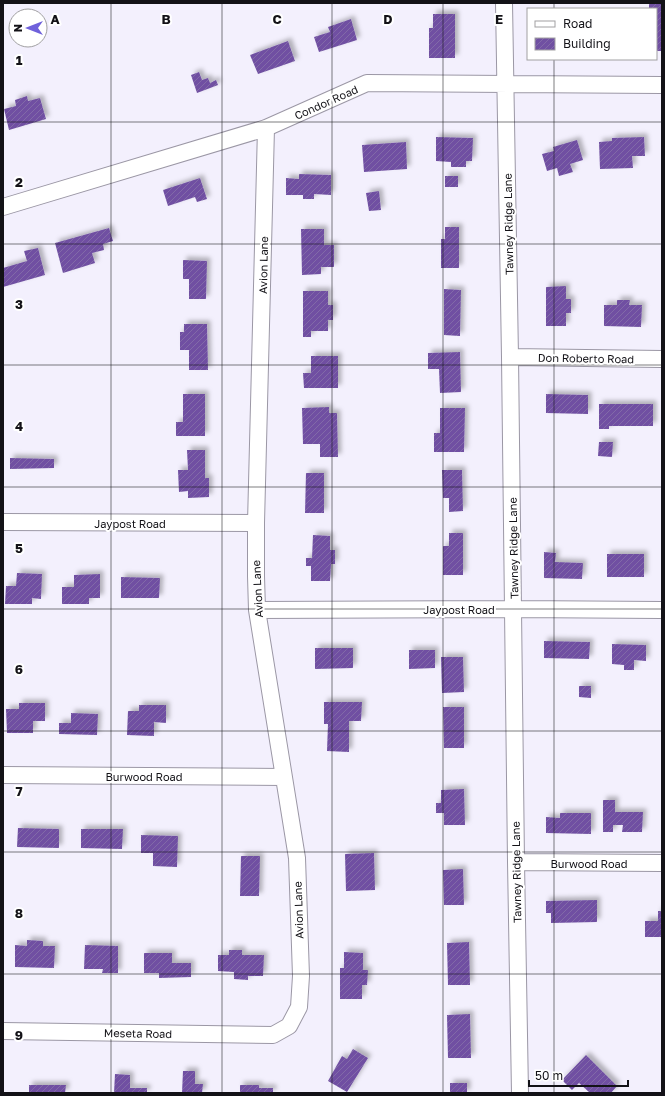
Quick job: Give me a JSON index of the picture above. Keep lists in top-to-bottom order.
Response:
{
  "streets": {
    "street": [
      "Condor Road",
      "Tawney Ridge Lane",
      "Avion Lane",
      "Don Roberto Road",
      "Jaypost Road",
      "Burwood Road",
      "Meseta Road"
    ]
  },
  "crossings": [
    ["Condor Road", "Tawney Ridge Lane"],
    ["Condor Road", "Avion Lane"],
    ["Tawney Ridge Lane", "Don Roberto Road"],
    ["Tawney Ridge Lane", "Jaypost Road"],
    ["Tawney Ridge Lane", "Burwood Road"],
    ["Avion Lane", "Jaypost Road"],
    ["Avion Lane", "Burwood Road"],
    ["Avion Lane", "Meseta Road"]
  ],
  "legend": ["Road", "Building"],
  "scale_bar": "50 m",
  "north": "left",
  "grid": {
    "columns": [
      "A",
      "B",
      "C",
      "D",
      "E"
    ],
    "rows": [
      "1",
      "2",
      "3",
      "4",
      "5",
      "6",
      "7",
      "8",
      "9"
    ]
  }
}
